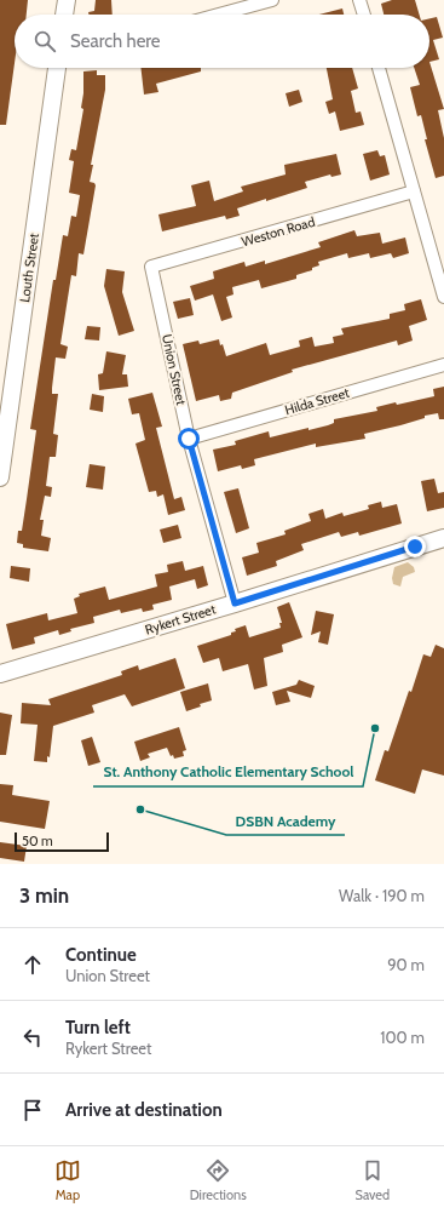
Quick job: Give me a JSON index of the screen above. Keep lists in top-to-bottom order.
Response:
{
  "streets": {
    "street": [
      "Weston Road",
      "Louth Street",
      "Union Street",
      "Hilda Street",
      "Rykert Street"
    ]
  },
  "crossings": [
    ["Weston Road", "Union Street"],
    ["Union Street", "Hilda Street"],
    ["Union Street", "Rykert Street"]
  ],
  "places": ["St. Anthony Catholic Elementary School", "DSBN Academy"],
  "scale_bar": "50 m",
  "page": {
    "search": "Search here",
    "scale": "50 m",
    "heading": ["3 min", "Walk · 190 m"],
    "list": [
      ["Continue", "Union Street", "90 m"],
      ["Turn left", "Rykert Street", "100 m"],
      "Arrive at destination"
    ],
    "nav": ["Map", "Directions", "Saved"]
  }
}
